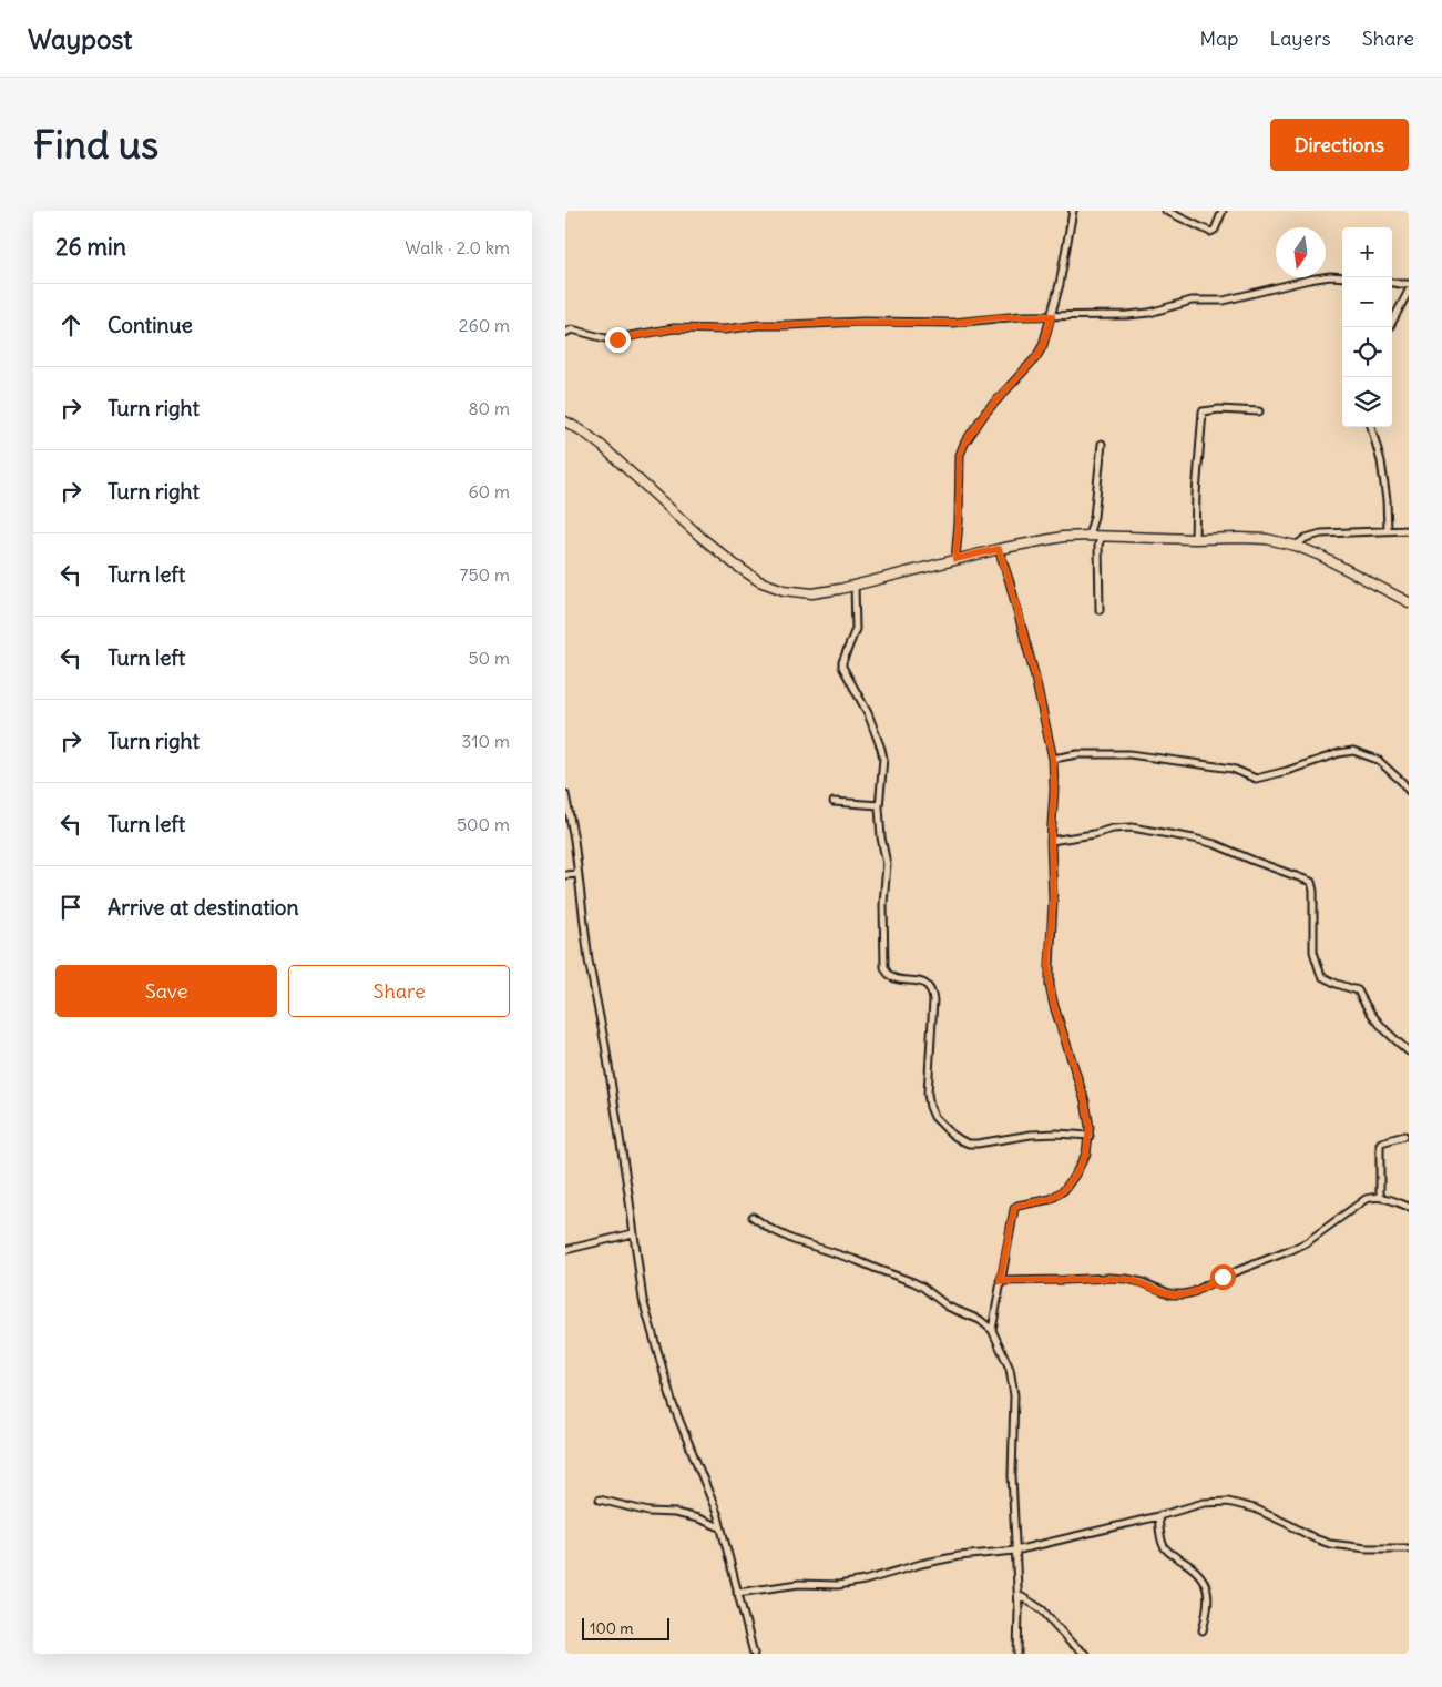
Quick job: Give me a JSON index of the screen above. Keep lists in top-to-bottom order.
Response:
{
  "scale_bar": "100 m",
  "north": "bottom",
  "page": {
    "header": "Waypost",
    "nav": ["Map", "Layers", "Share"],
    "buttons": [
      "Directions",
      ["Save", "Share"]
    ],
    "title": "Find us",
    "heading": ["26 min", "Walk · 2.0 km"],
    "map_buttons": ["+", "−"],
    "list": [
      ["Continue", "260 m"],
      ["Turn right", "80 m"],
      ["Turn right", "60 m"],
      ["Turn left", "750 m"],
      ["Turn left", "50 m"],
      ["Turn right", "310 m"],
      ["Turn left", "500 m"],
      "Arrive at destination"
    ],
    "scale": "100 m"
  }
}
